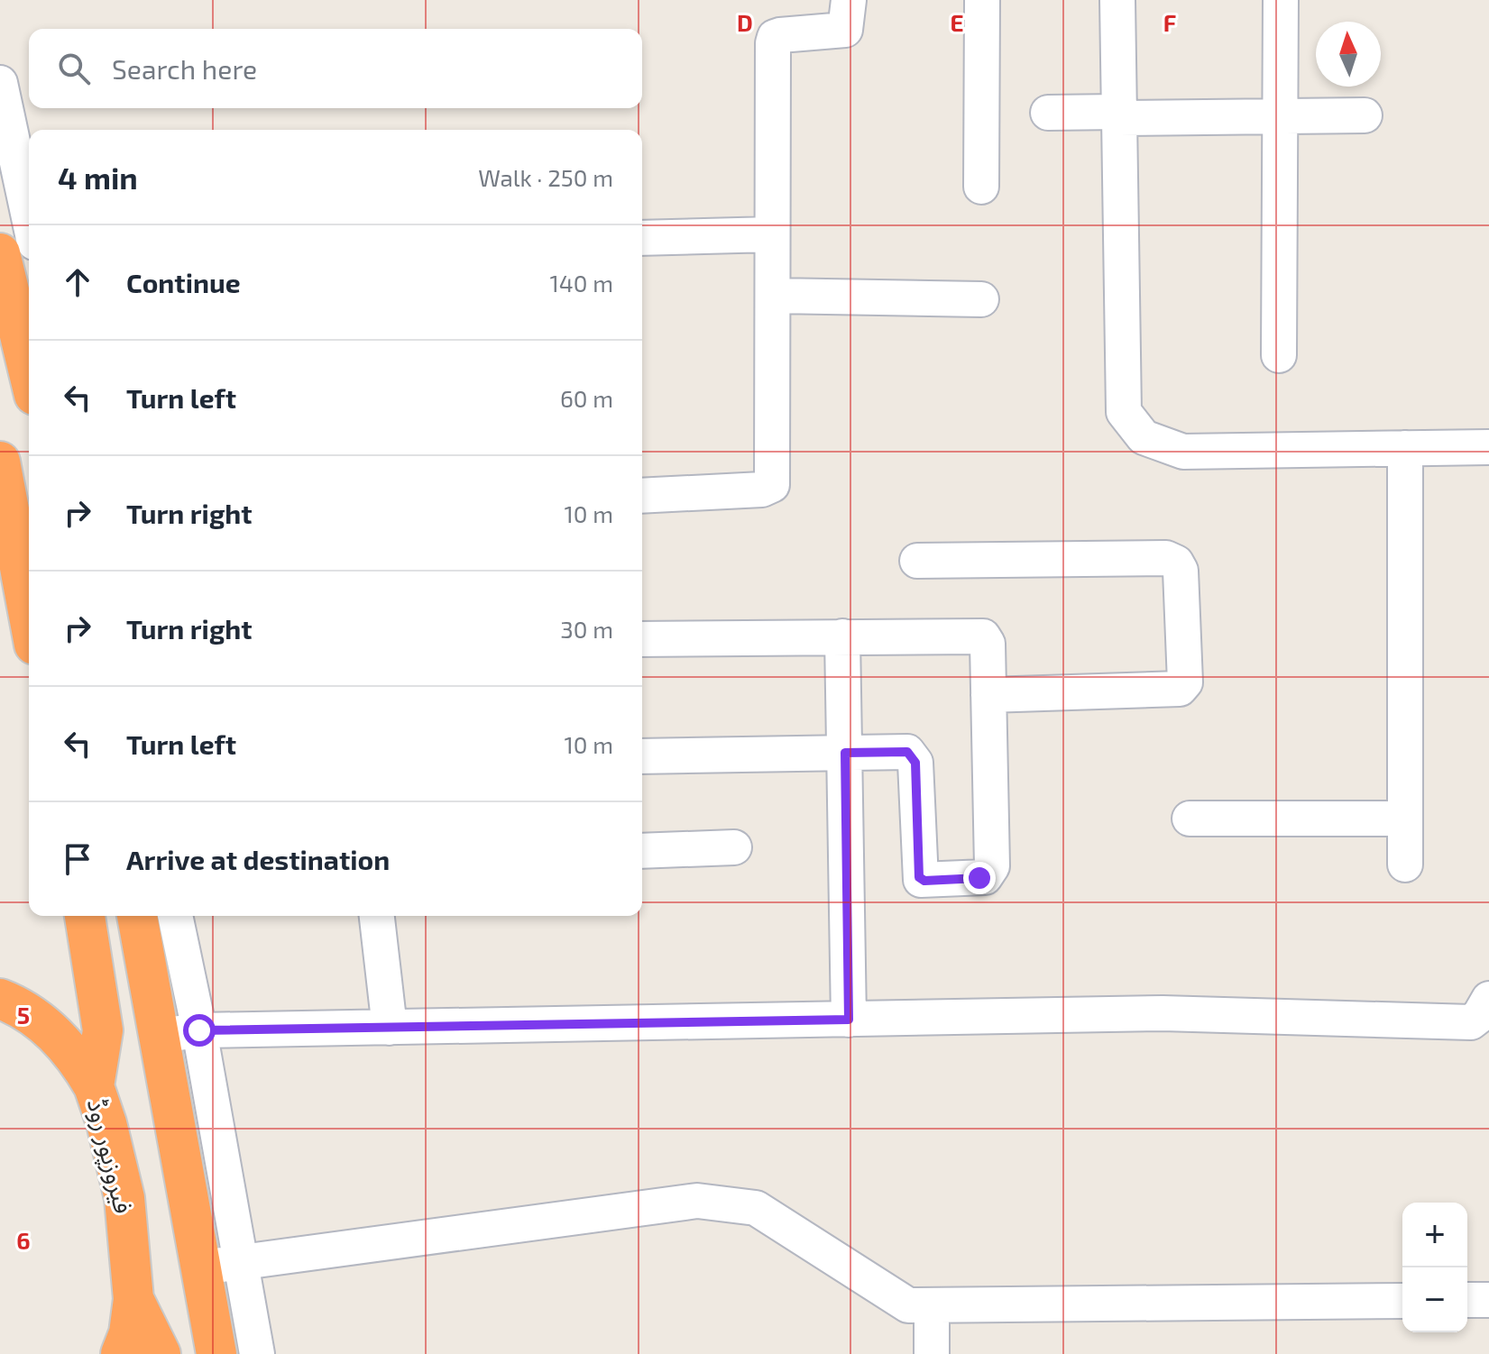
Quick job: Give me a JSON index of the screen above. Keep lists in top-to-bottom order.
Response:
{
  "streets": {
    "highway": ["فیروزپور روڈ"]
  },
  "north": "top",
  "page": {
    "search": "Search here",
    "heading": ["4 min", "Walk · 250 m"],
    "list": [
      ["Continue", "140 m"],
      ["Turn left", "60 m"],
      ["Turn right", "10 m"],
      ["Turn right", "30 m"],
      ["Turn left", "10 m"],
      "Arrive at destination"
    ],
    "map_buttons": ["+", "−"]
  },
  "grid": {
    "columns": ["D", "E", "F"],
    "rows": ["5", "6"]
  }
}
